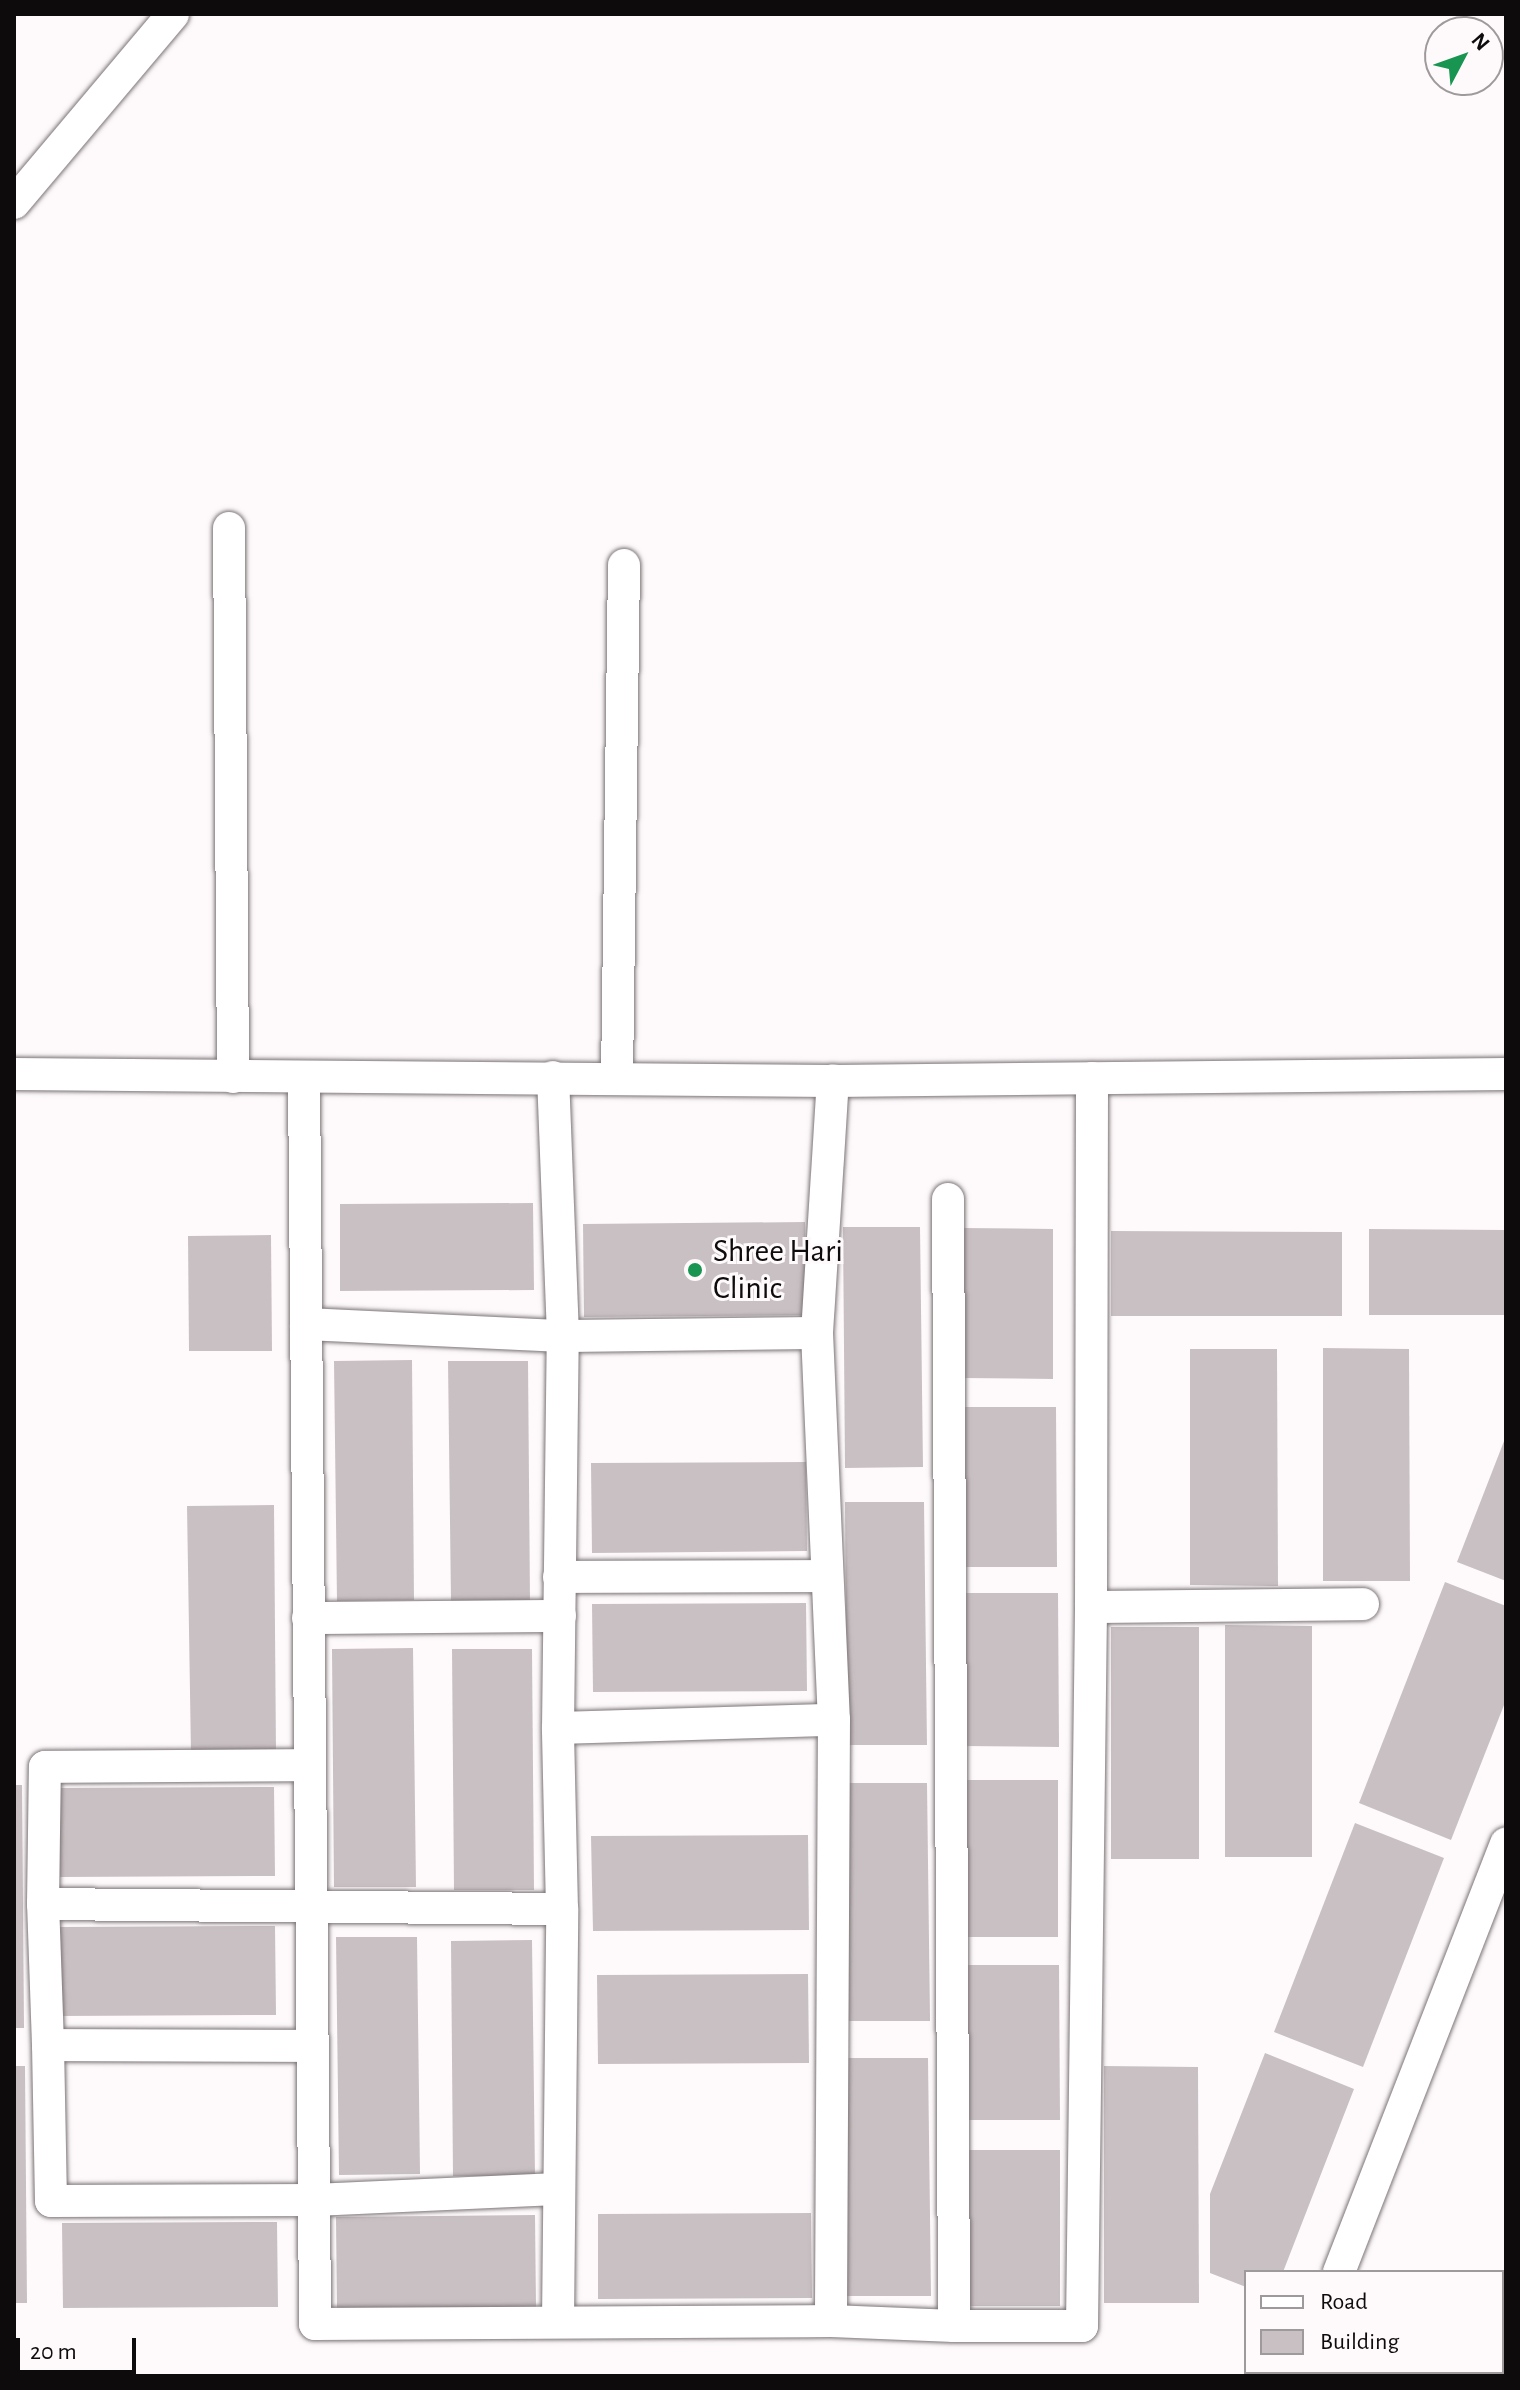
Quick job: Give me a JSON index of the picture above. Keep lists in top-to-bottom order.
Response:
{
  "places": ["Shree Hari Clinic"],
  "legend": ["Road", "Building"],
  "scale_bar": "20 m",
  "north": "top right"
}
